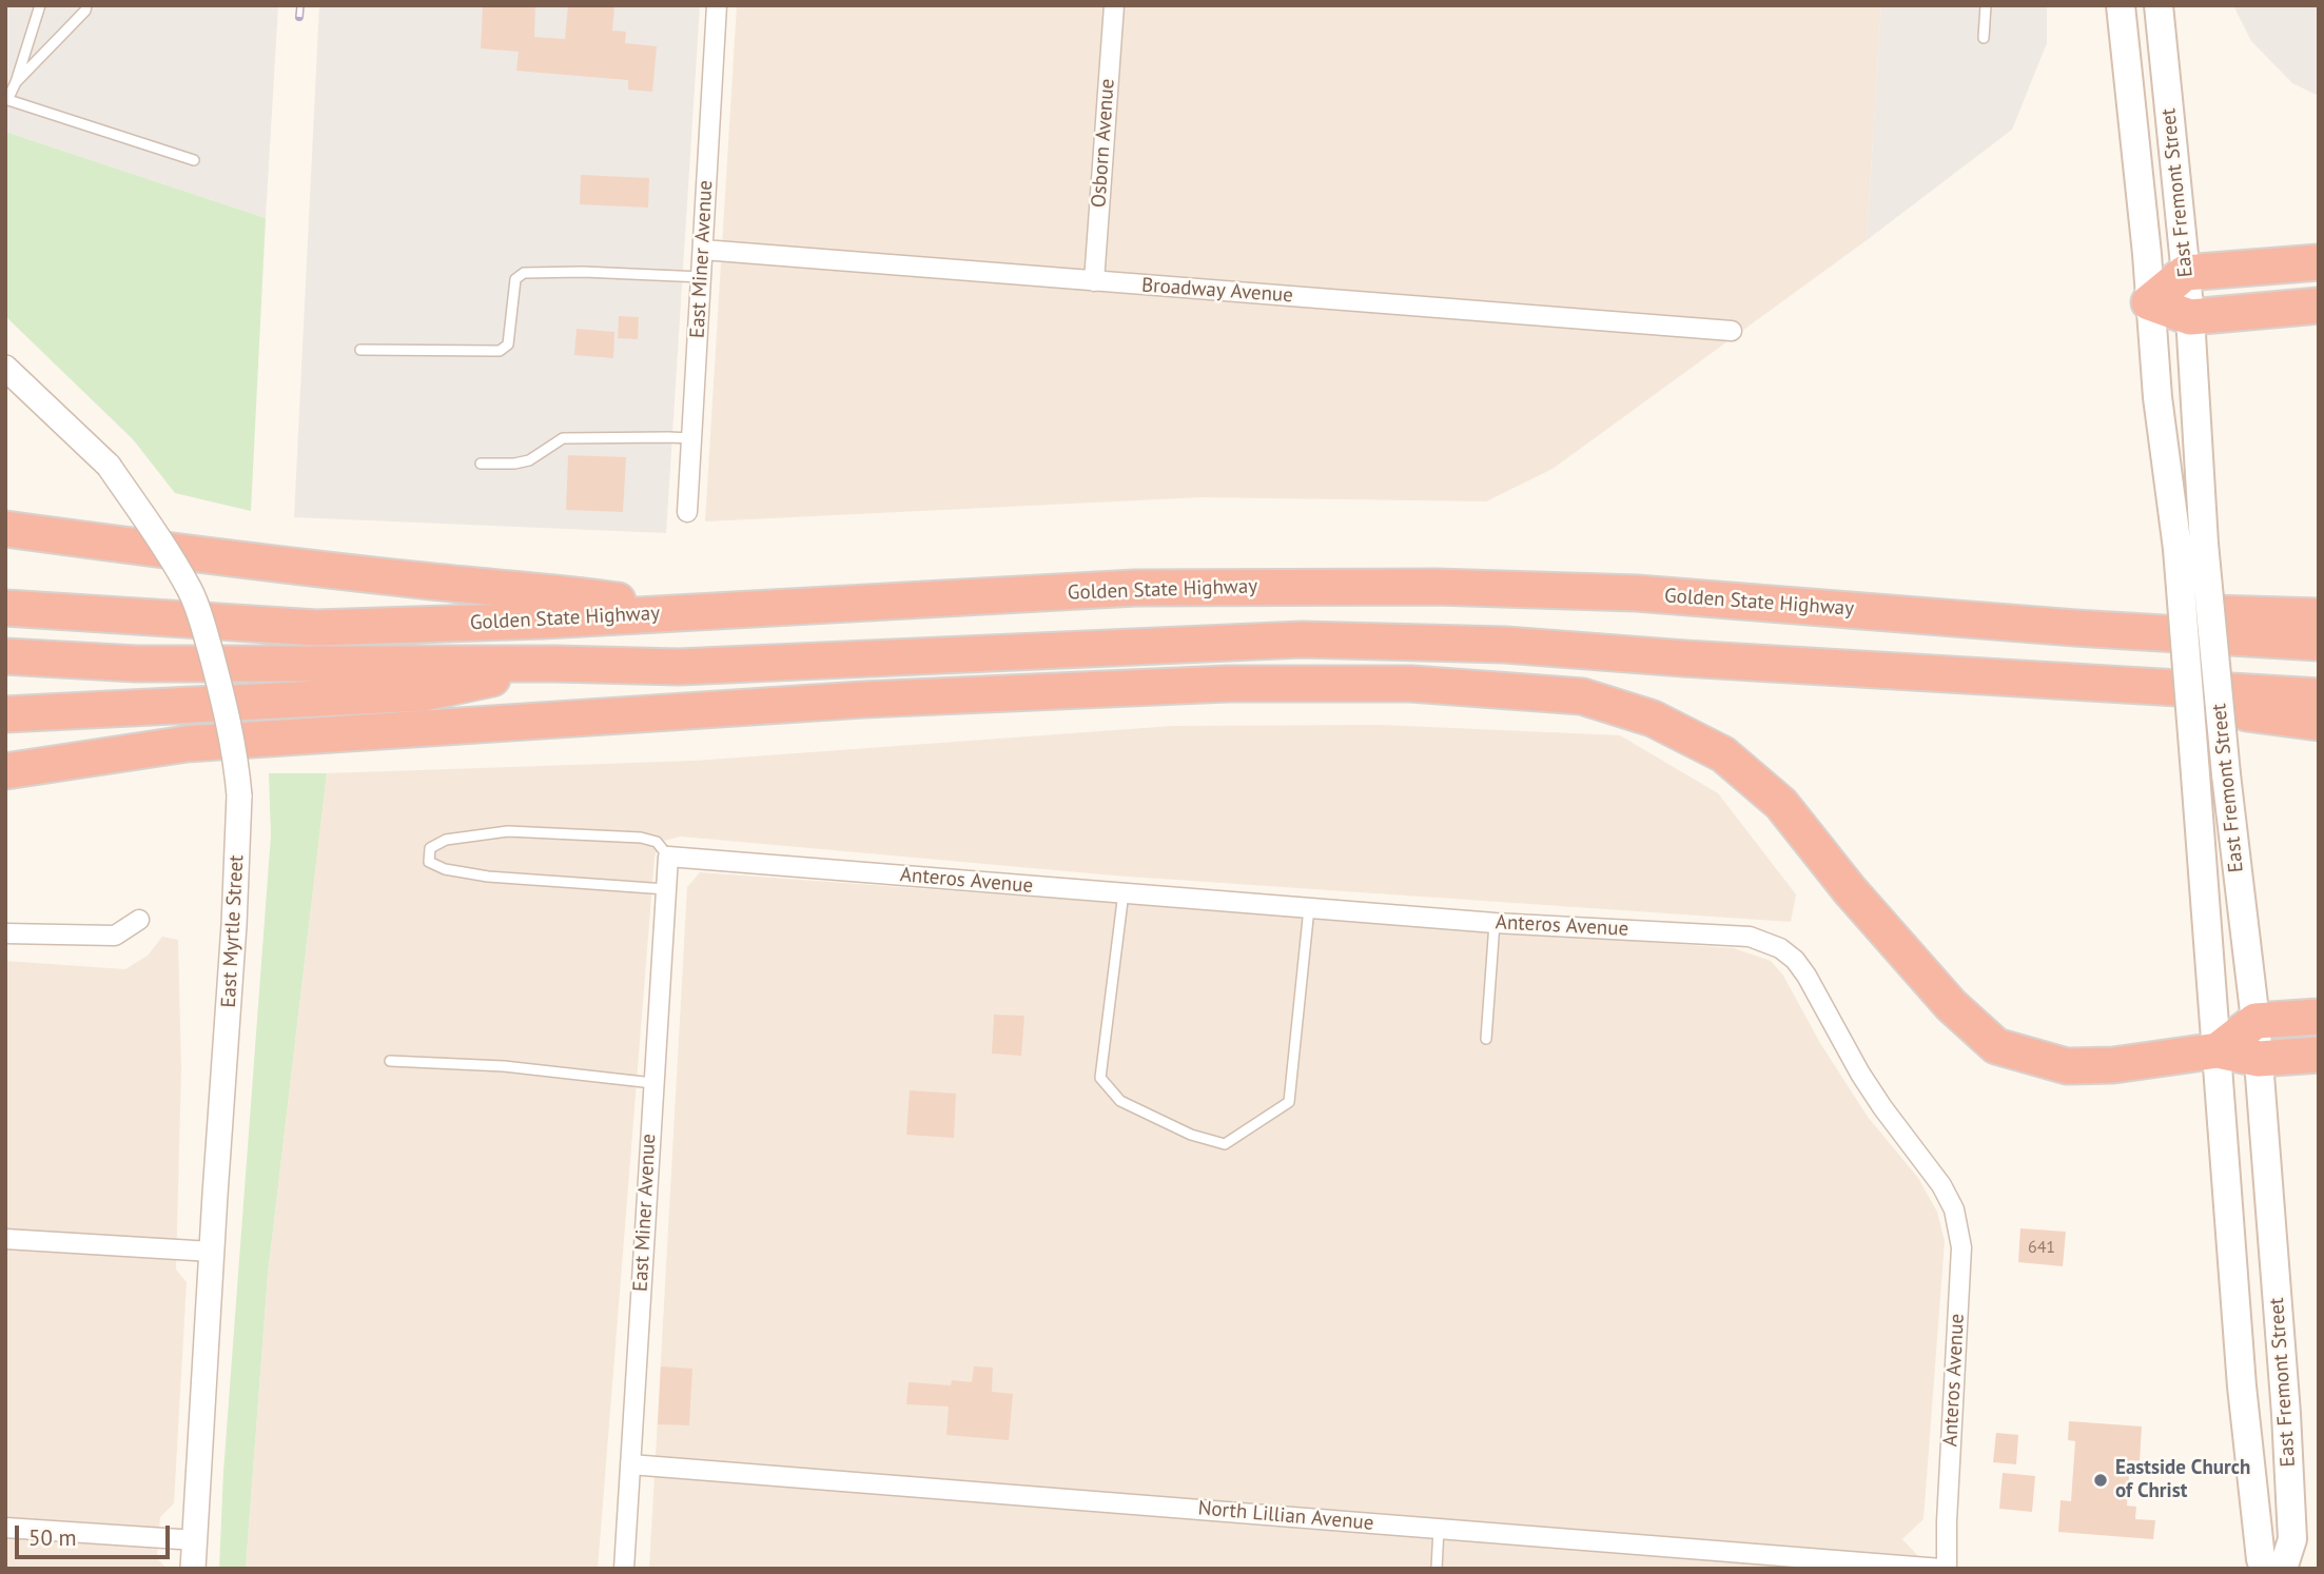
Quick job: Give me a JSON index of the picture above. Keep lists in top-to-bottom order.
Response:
{
  "streets": {
    "highway": ["Golden State Highway"],
    "main road": ["East Fremont Street"],
    "street": [
      "Osborn Avenue",
      "East Miner Avenue",
      "Broadway Avenue",
      "Anteros Avenue",
      "East Myrtle Street",
      "North Lillian Avenue"
    ]
  },
  "crossings": [
    ["Osborn Avenue", "Broadway Avenue"],
    ["East Miner Avenue", "Broadway Avenue"],
    ["East Miner Avenue", "Anteros Avenue"],
    ["East Miner Avenue", "North Lillian Avenue"],
    ["Anteros Avenue", "North Lillian Avenue"]
  ],
  "places": ["Eastside Church of Christ"],
  "house_numbers": ["641"],
  "scale_bar": "50 m"
}
